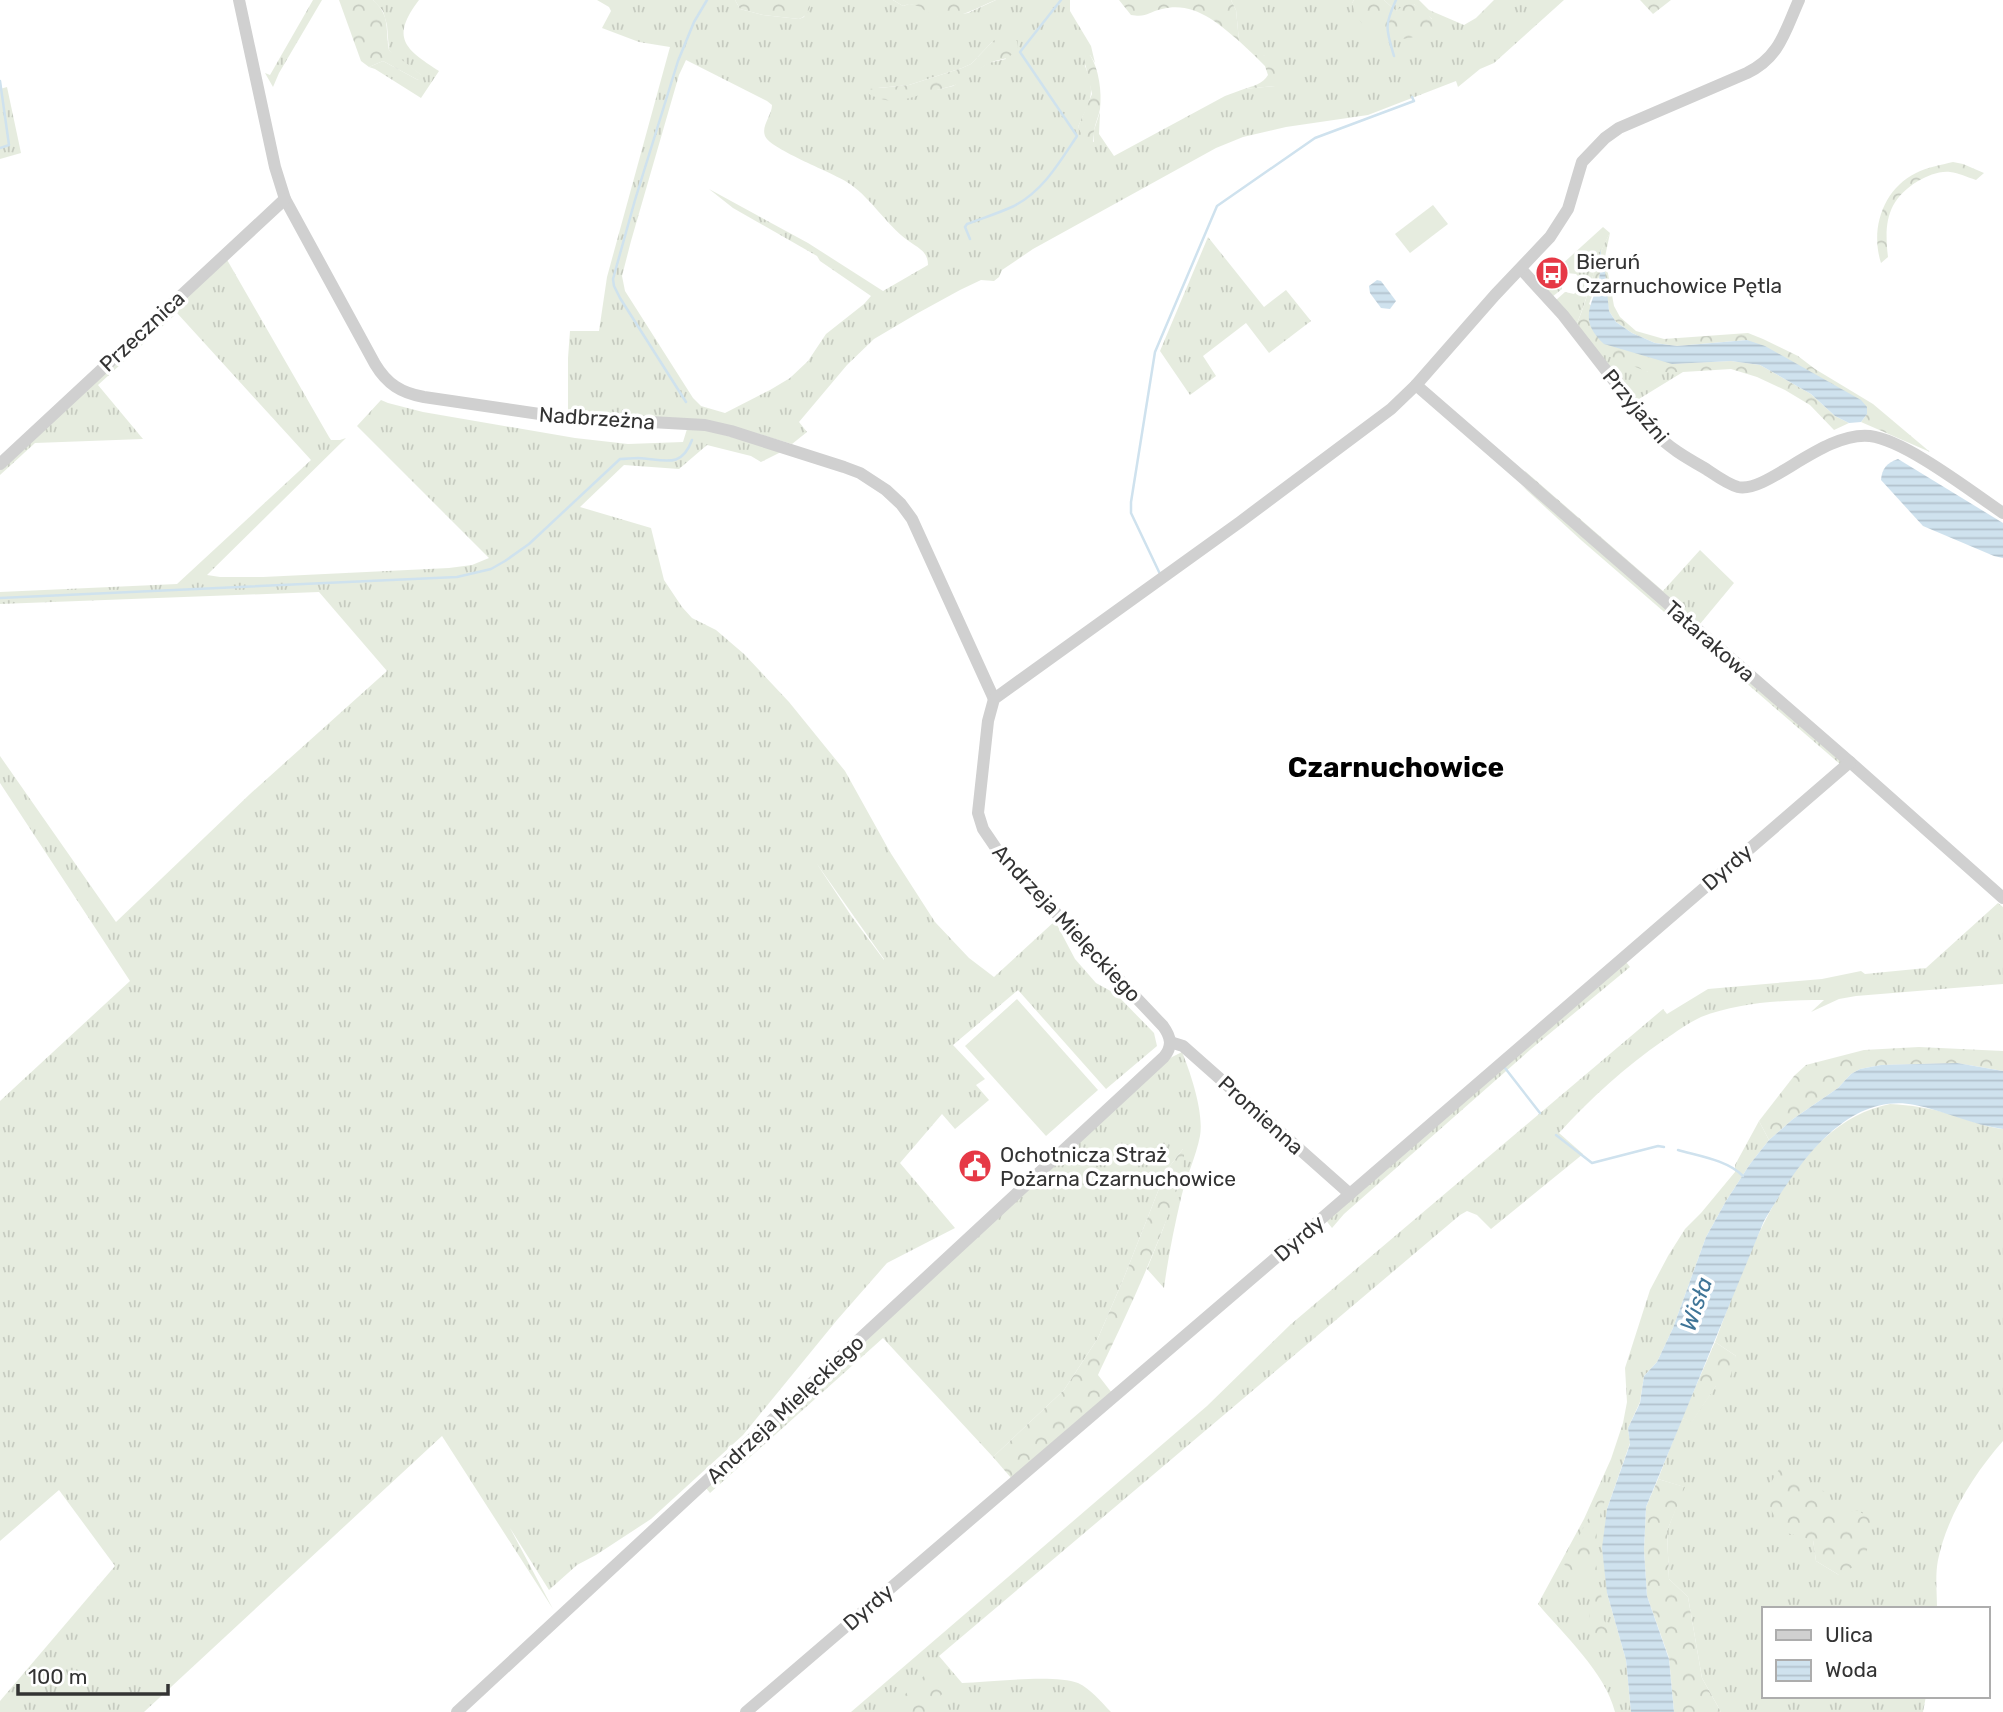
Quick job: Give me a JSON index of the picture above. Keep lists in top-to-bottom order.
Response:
{
  "streets": {
    "street": [
      "Przecznica",
      "Przyjaźni",
      "Nadbrzeżna",
      "Tatarakowa",
      "Dyrdy",
      "Andrzeja Mielęckiego",
      "Promienna"
    ]
  },
  "crossings": [
    ["Przecznica", "Nadbrzeżna"],
    ["Nadbrzeżna", "Andrzeja Mielęckiego"],
    ["Tatarakowa", "Dyrdy"],
    ["Dyrdy", "Promienna"],
    ["Andrzeja Mielęckiego", "Promienna"]
  ],
  "districts": ["Czarnuchowice"],
  "water": ["Wisła"],
  "places": {
    "bus stop": ["Bieruń Czarnuchowice Pętla"],
    "public building": ["Ochotnicza Straż Pożarna Czarnuchowice"]
  },
  "legend": ["Ulica", "Woda"],
  "scale_bar": "100 m"
}
